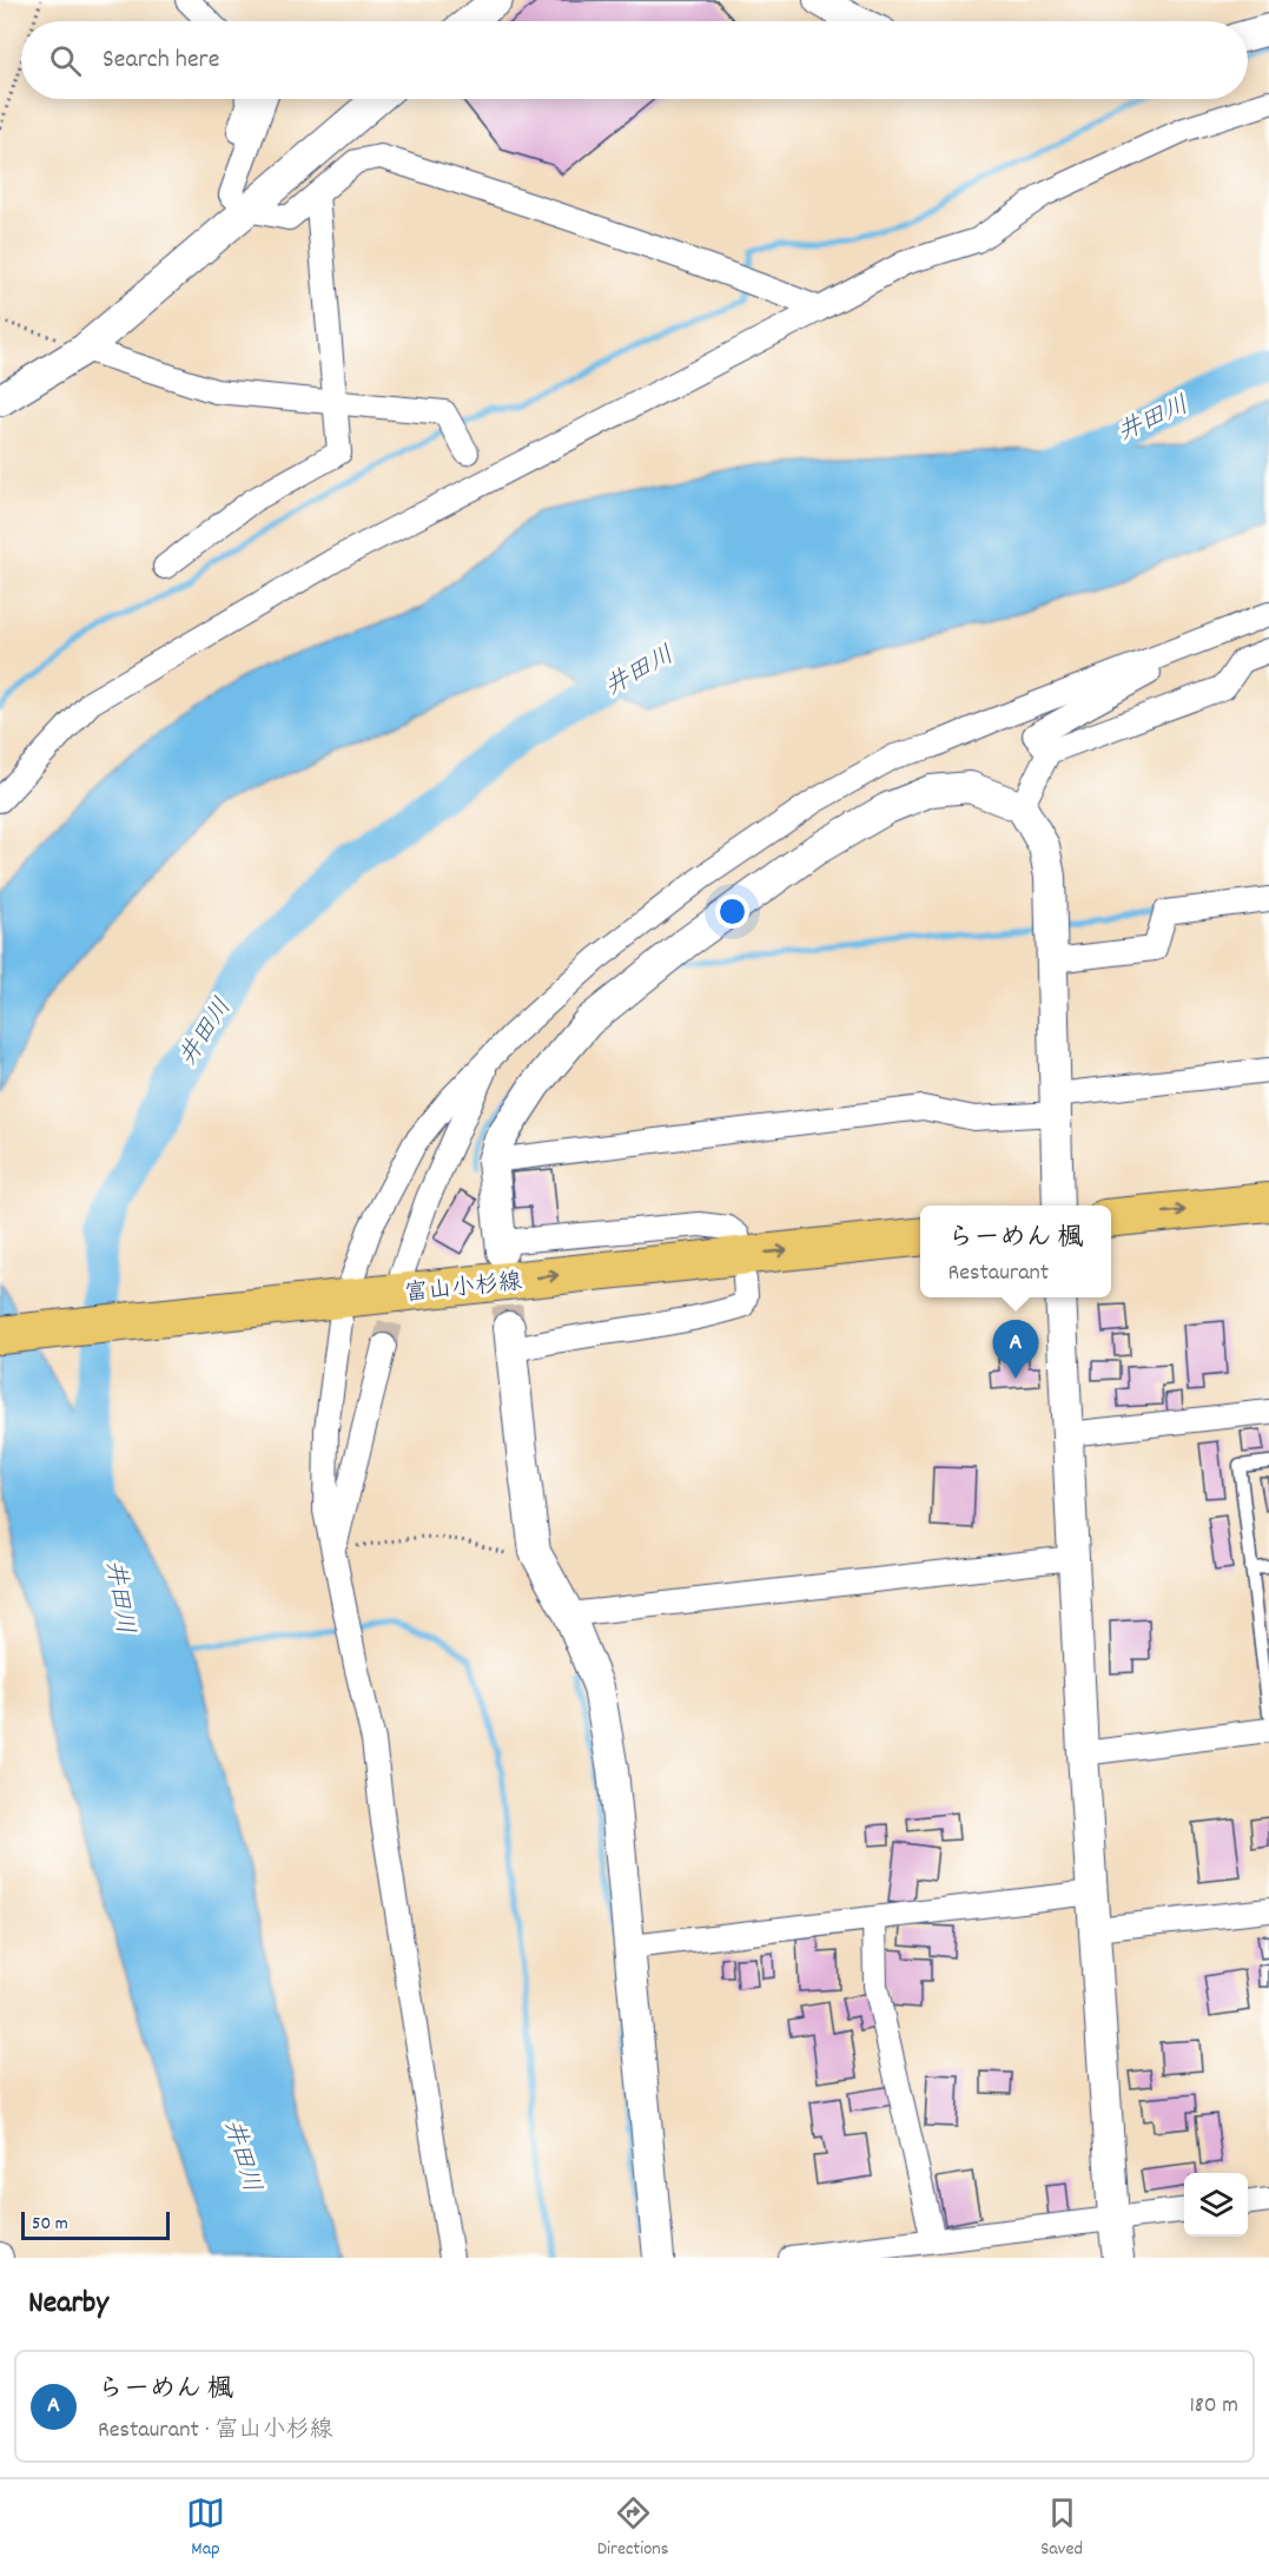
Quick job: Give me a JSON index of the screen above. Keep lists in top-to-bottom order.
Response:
{
  "streets": {
    "main road": ["富山小杉線"]
  },
  "water": ["井田川"],
  "scale_bar": "50 m",
  "page": {
    "search": "Search here",
    "popup": ["らーめん 楓", "Restaurant"],
    "pins": "A",
    "scale": "50 m",
    "heading": "Nearby",
    "list": [
      {
        "mark": "A",
        "name": "らーめん 楓",
        "note": "Restaurant · 富山小杉線",
        "value": "180 m"
      }
    ],
    "nav": ["Map", "Directions", "Saved"]
  }
}
